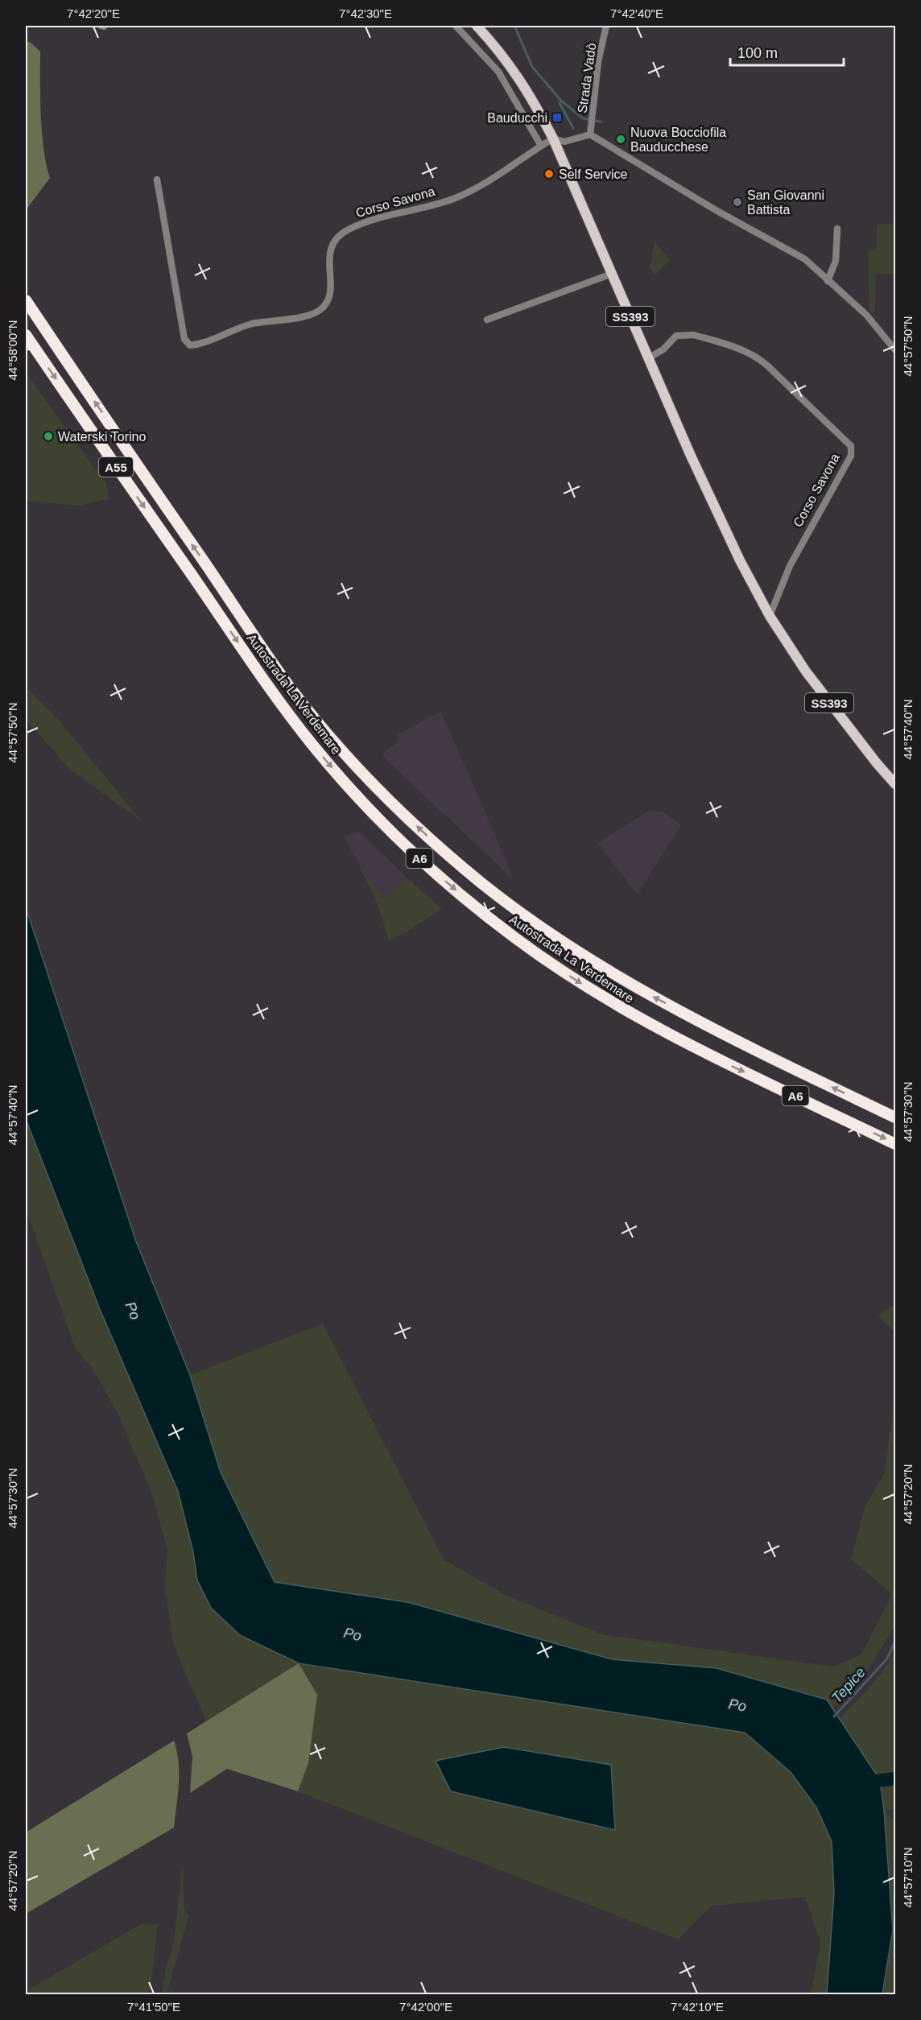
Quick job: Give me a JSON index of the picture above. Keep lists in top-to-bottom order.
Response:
{
  "streets": {
    "highway": ["A55", "Autostrada La Verdemare", "A6"],
    "main road": ["SS393"],
    "street": ["Strada Vadò", "Corso Savona"]
  },
  "crossings": [
    ["Corso Savona", "SS393"],
    ["A55", "Autostrada La Verdemare"]
  ],
  "water": ["Po", "Tepice"],
  "places": {
    "transit": ["Bauducchi"],
    "other": [
      "Nuova Bocciofila Bauducchese",
      "Self Service",
      "San Giovanni Battista",
      "Waterski Torino"
    ]
  },
  "scale_bar": "100 m",
  "coordinates": [
    "7°42'20\"E",
    "7°42'30\"E",
    "7°42'40\"E",
    "44°57'50\"N",
    "44°58'00\"N",
    "44°57'40\"N",
    "44°57'30\"N",
    "44°57'20\"N",
    "44°57'10\"N",
    "7°41'50\"E",
    "7°42'00\"E",
    "7°42'10\"E"
  ]
}
